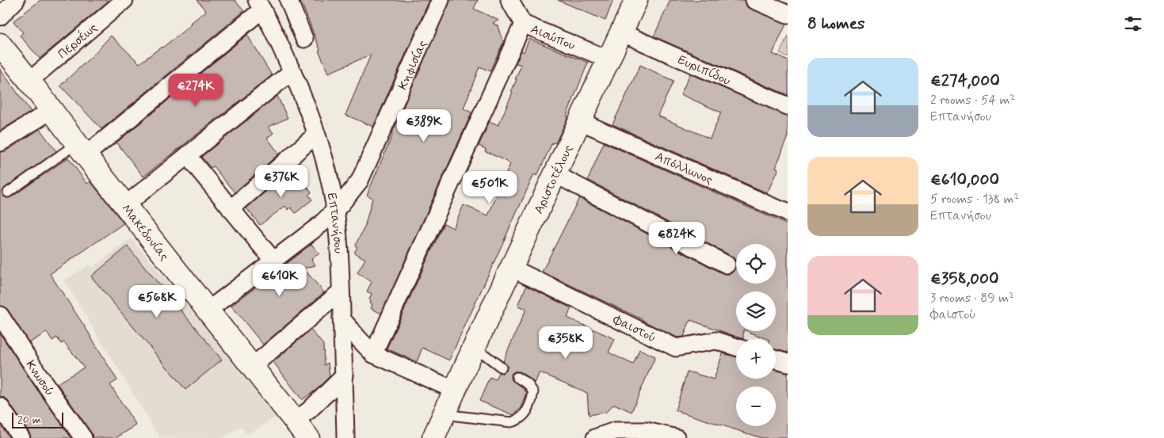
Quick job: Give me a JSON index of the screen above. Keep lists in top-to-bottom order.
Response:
{
  "streets": {
    "main road": ["Αριστοτέλους", "Μακεδονίας"],
    "street": [
      "Αισώπου",
      "Περσέως",
      "Κηφισίας",
      "Ευριπίδου",
      "Απόλλωνος",
      "Επτανήσου",
      "Φαιστού",
      "Κνωσού"
    ]
  },
  "crossings": [
    ["Αισώπου", "Αριστοτέλους"],
    ["Περσέως", "Μακεδονίας"],
    ["Κηφισίας", "Επτανήσου"],
    ["Κηφισίας", "Μακεδονίας"],
    ["Ευριπίδου", "Αριστοτέλους"],
    ["Απόλλωνος", "Αριστοτέλους"],
    ["Αριστοτέλους", "Φαιστού"]
  ],
  "scale_bar": "20 m",
  "page": {
    "heading": "8 homes",
    "list": [
      {
        "name": "€274,000",
        "note": "2 rooms · 54 m² · Επτανήσου"
      },
      {
        "name": "€610,000",
        "note": "5 rooms · 138 m² · Επτανήσου"
      },
      {
        "name": "€358,000",
        "note": "3 rooms · 89 m² · Φαιστού"
      }
    ],
    "price": [
      "€274K",
      "€389K",
      "€376K",
      "€501K",
      "€824K",
      "€610K",
      "€568K",
      "€358K"
    ],
    "map_buttons": ["+", "−"],
    "scale": "20 m"
  }
}
